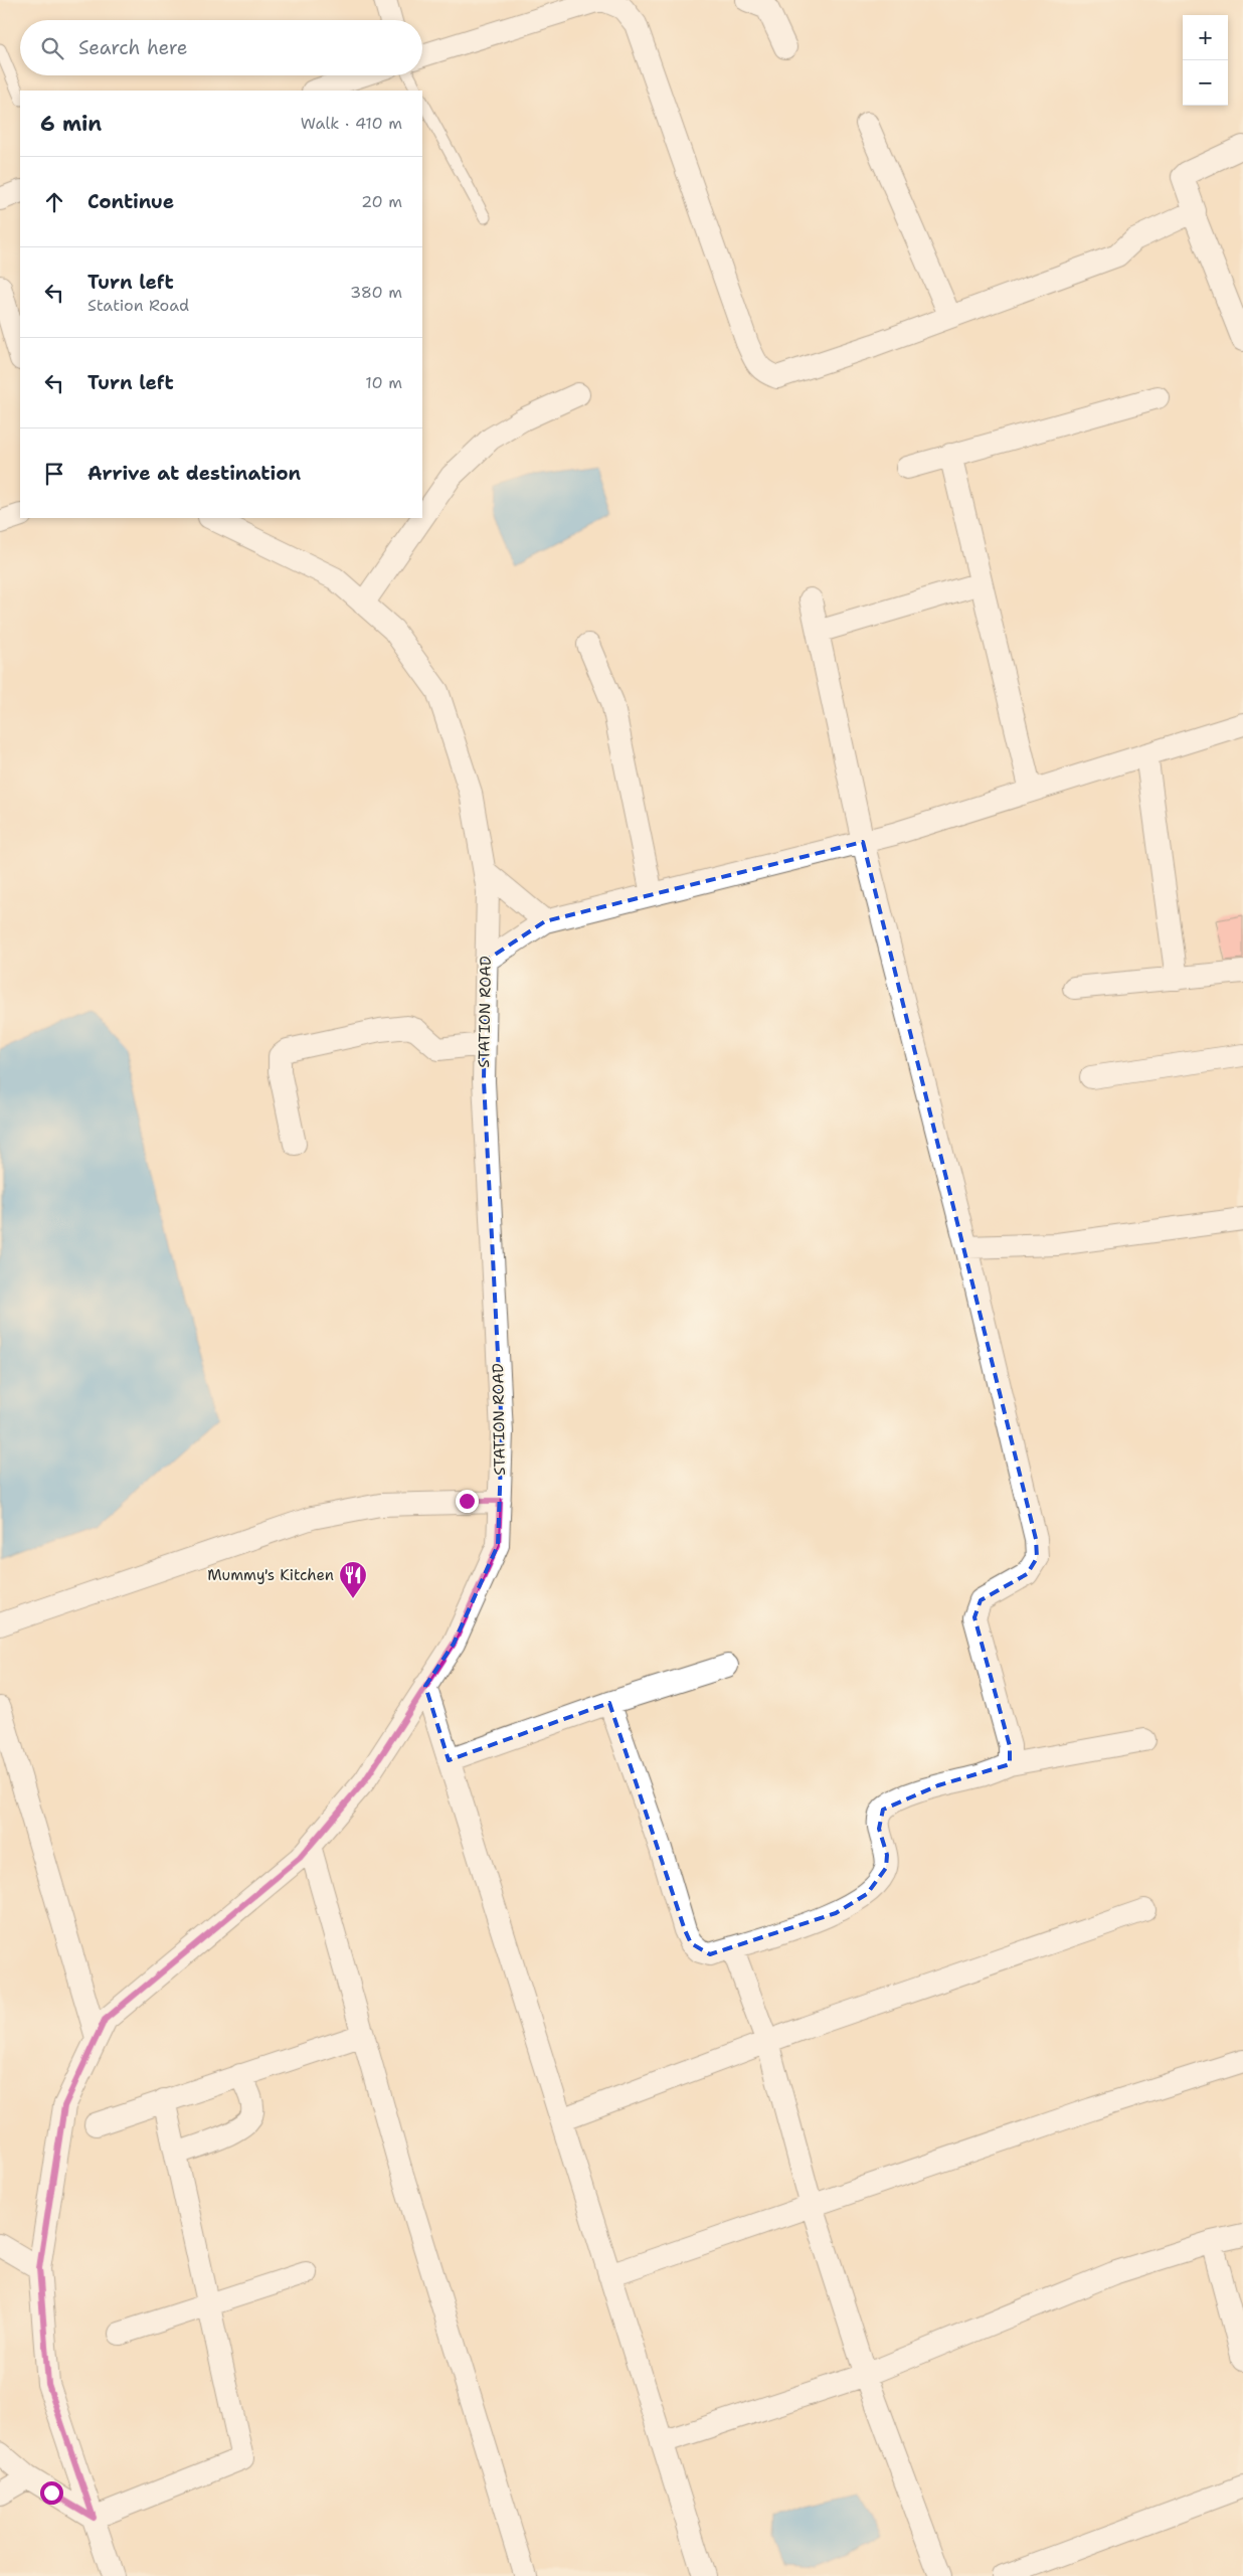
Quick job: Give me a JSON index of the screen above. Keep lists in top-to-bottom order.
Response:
{
  "streets": {
    "street": ["STATION ROAD"]
  },
  "places": {
    "restaurant": ["Mummy's Kitchen"]
  },
  "page": {
    "map_buttons": ["+", "−"],
    "search": "Search here",
    "heading": ["6 min", "Walk · 410 m"],
    "list": [
      ["Continue", "20 m"],
      ["Turn left", "Station Road", "380 m"],
      ["Turn left", "10 m"],
      "Arrive at destination"
    ]
  }
}
